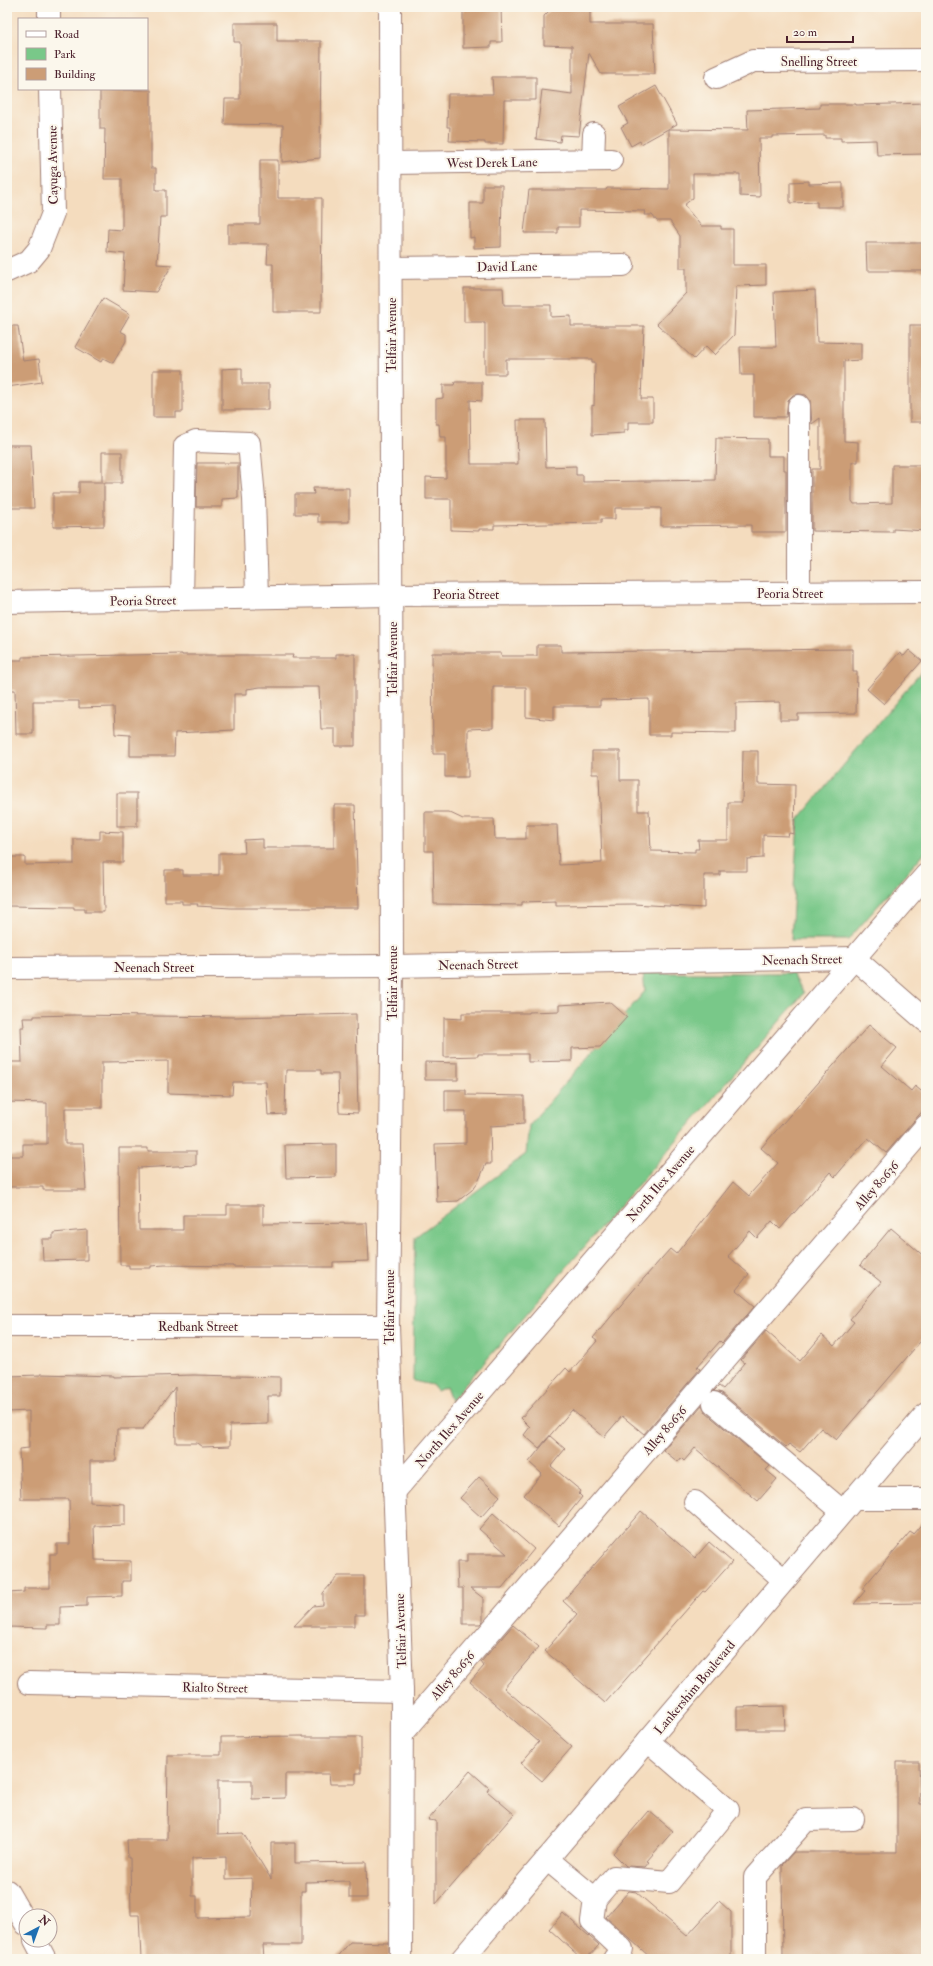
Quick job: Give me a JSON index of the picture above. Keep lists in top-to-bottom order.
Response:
{
  "streets": {
    "main road": [
      "Snelling Street",
      "West Derek Lane",
      "Cayuga Avenue",
      "David Lane",
      "Telfair Avenue",
      "Peoria Street",
      "Neenach Street",
      "North Ilex Avenue",
      "Alley 80636",
      "Redbank Street",
      "Rialto Street",
      "Lankershim Boulevard"
    ]
  },
  "crossings": [
    ["West Derek Lane", "Telfair Avenue"],
    ["David Lane", "Telfair Avenue"],
    ["Telfair Avenue", "Peoria Street"],
    ["Telfair Avenue", "Neenach Street"],
    ["Telfair Avenue", "North Ilex Avenue"],
    ["Telfair Avenue", "Alley 80636"],
    ["Telfair Avenue", "Redbank Street"],
    ["Telfair Avenue", "Rialto Street"],
    ["Neenach Street", "North Ilex Avenue"]
  ],
  "legend": ["Road", "Park", "Building"],
  "scale_bar": "20 m",
  "north": "top right"
}
